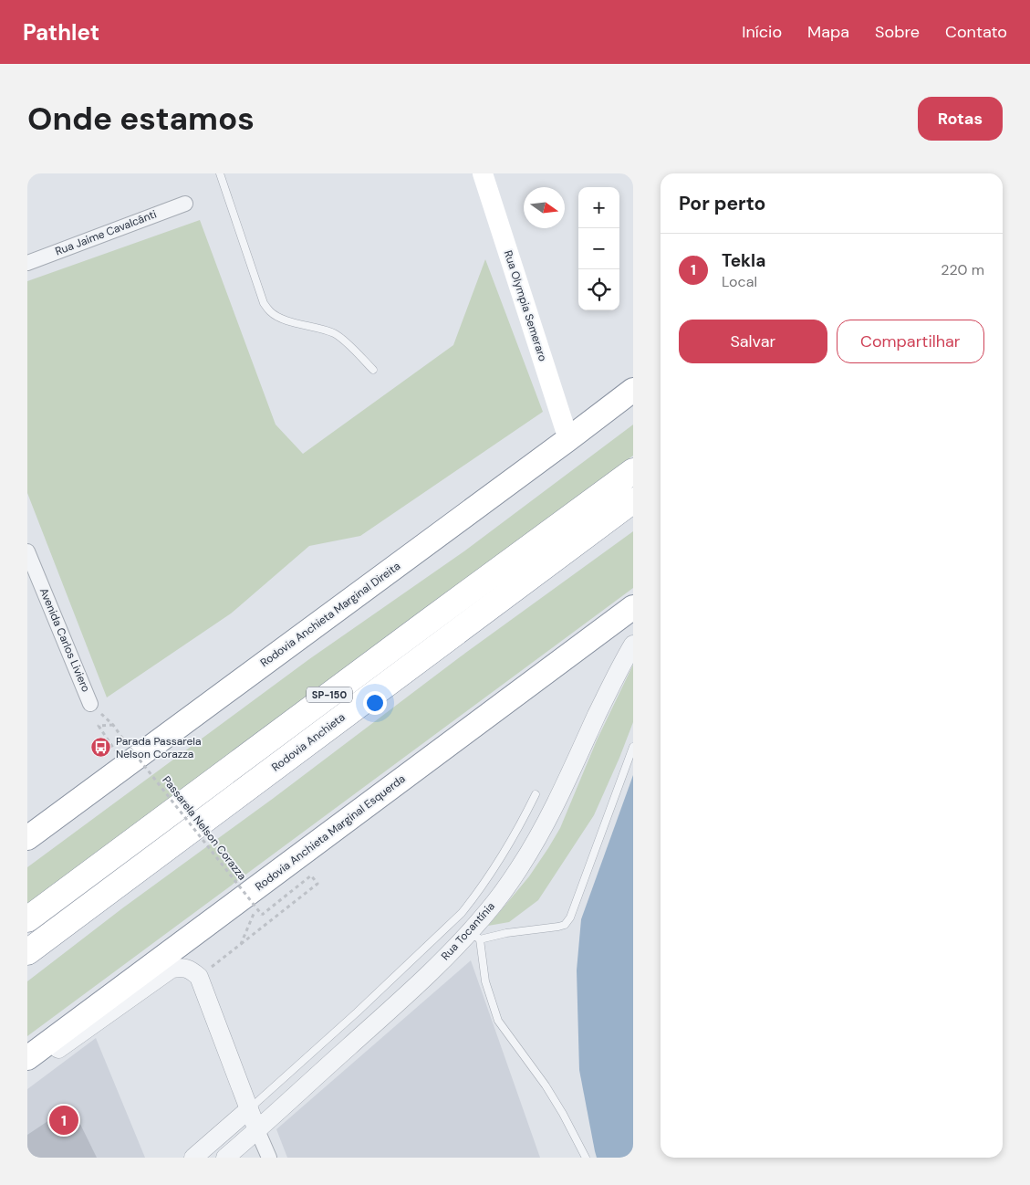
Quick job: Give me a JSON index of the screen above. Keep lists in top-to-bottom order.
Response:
{
  "streets": {
    "highway": [
      "Rodovia Anchieta Marginal Direita",
      "SP-150",
      "Rodovia Anchieta",
      "Rodovia Anchieta Marginal Esquerda"
    ],
    "main road": ["Rua Olympia Semeraro"],
    "street": ["Rua Jaime Cavalcânti", "Avenida Carlos Liviero", "Rua Tocantínia"],
    "path": ["Passarela Nelson Corazza"]
  },
  "crossings": [
    ["Rua Olympia Semeraro", "Rodovia Anchieta Marginal Direita"]
  ],
  "places": {
    "bus stop": ["Parada Passarela Nelson Corazza"]
  },
  "north": "right",
  "page": {
    "header": "Pathlet",
    "nav": [
      "Início",
      "Mapa",
      "Sobre",
      "Contato"
    ],
    "buttons": [
      "Rotas",
      ["Salvar", "Compartilhar"]
    ],
    "title": "Onde estamos",
    "heading": "Por perto",
    "map_buttons": ["+", "−"],
    "list": [
      {
        "mark": "1",
        "name": "Tekla",
        "note": "Local",
        "value": "220 m"
      }
    ],
    "pins": "1"
  }
}
